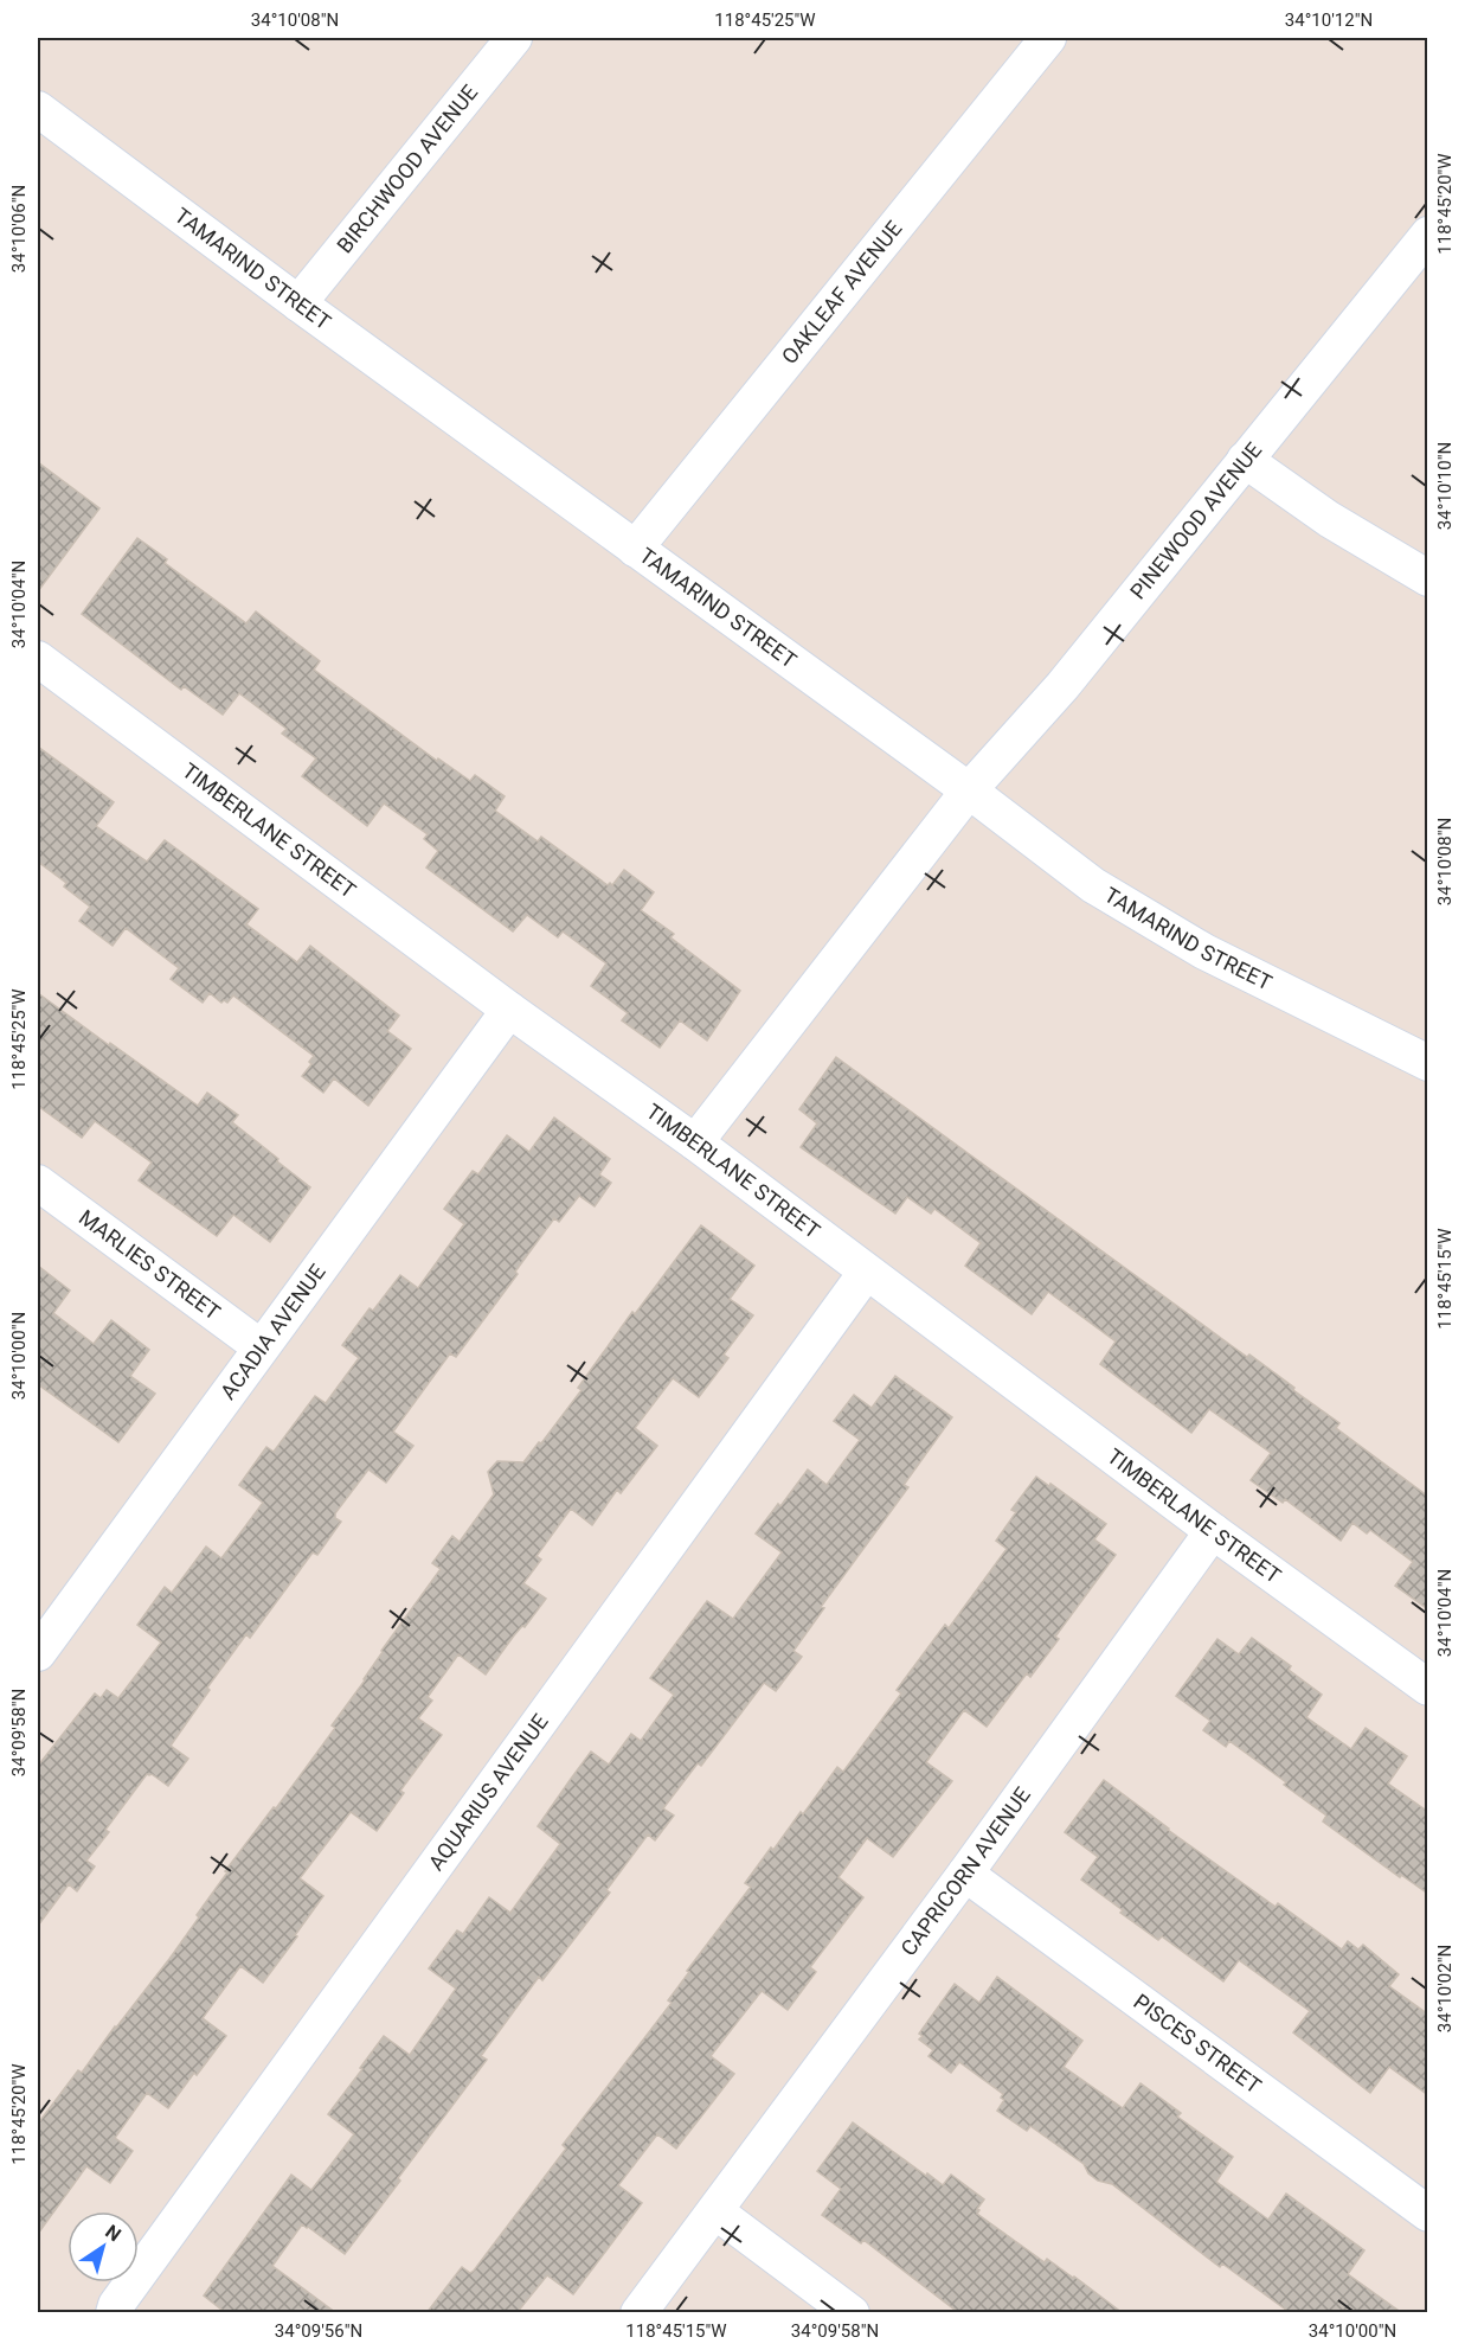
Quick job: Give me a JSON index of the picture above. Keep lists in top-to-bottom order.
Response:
{
  "streets": {
    "street": [
      "BIRCHWOOD AVENUE",
      "TAMARIND STREET",
      "OAKLEAF AVENUE",
      "PINEWOOD AVENUE",
      "TIMBERLANE STREET",
      "MARLIES STREET",
      "ACADIA AVENUE",
      "AQUARIUS AVENUE",
      "CAPRICORN AVENUE",
      "PISCES STREET"
    ]
  },
  "crossings": [
    ["BIRCHWOOD AVENUE", "TAMARIND STREET"],
    ["TAMARIND STREET", "OAKLEAF AVENUE"],
    ["TAMARIND STREET", "PINEWOOD AVENUE"],
    ["PINEWOOD AVENUE", "TIMBERLANE STREET"],
    ["TIMBERLANE STREET", "ACADIA AVENUE"],
    ["TIMBERLANE STREET", "AQUARIUS AVENUE"],
    ["TIMBERLANE STREET", "CAPRICORN AVENUE"],
    ["MARLIES STREET", "ACADIA AVENUE"],
    ["CAPRICORN AVENUE", "PISCES STREET"]
  ],
  "north": "top right",
  "coordinates": [
    "34°10'08\"N",
    "118°45'25\"W",
    "34°10'12\"N",
    "118°45'20\"W",
    "34°10'06\"N",
    "34°10'10\"N",
    "34°10'04\"N",
    "118°45'15\"W",
    "34°10'00\"N",
    "34°09'58\"N",
    "34°10'02\"N",
    "34°09'56\"N"
  ]
}
